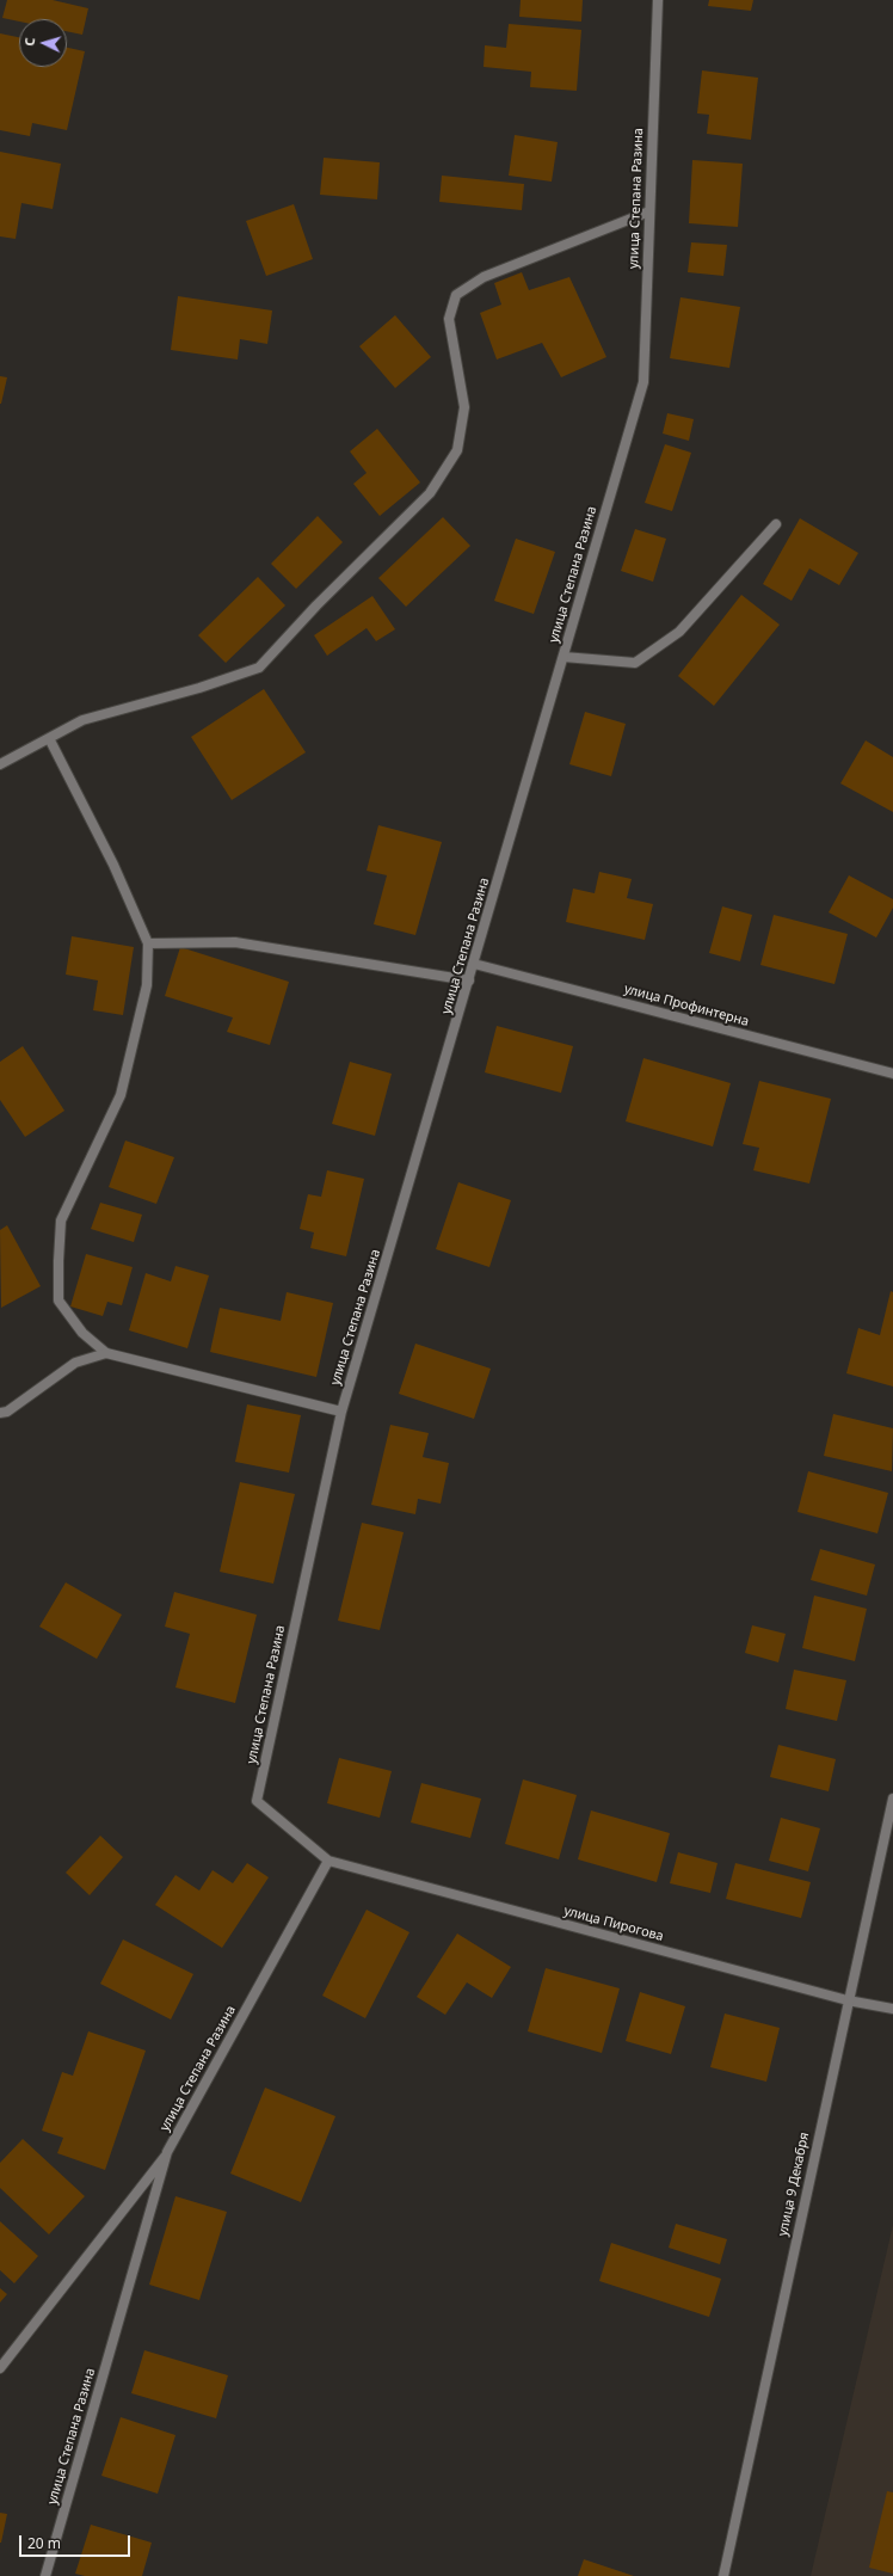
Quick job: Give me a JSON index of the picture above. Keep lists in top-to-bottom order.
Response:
{
  "streets": {
    "street": [
      "улица Степана Разина",
      "улица Профинтерна",
      "улица Пирогова",
      "улица 9 Декабря"
    ]
  },
  "crossings": [
    ["улица Степана Разина", "улица Профинтерна"],
    ["улица Степана Разина", "улица Пирогова"],
    ["улица Пирогова", "улица 9 Декабря"]
  ],
  "scale_bar": "20 m",
  "north": "left"
}
